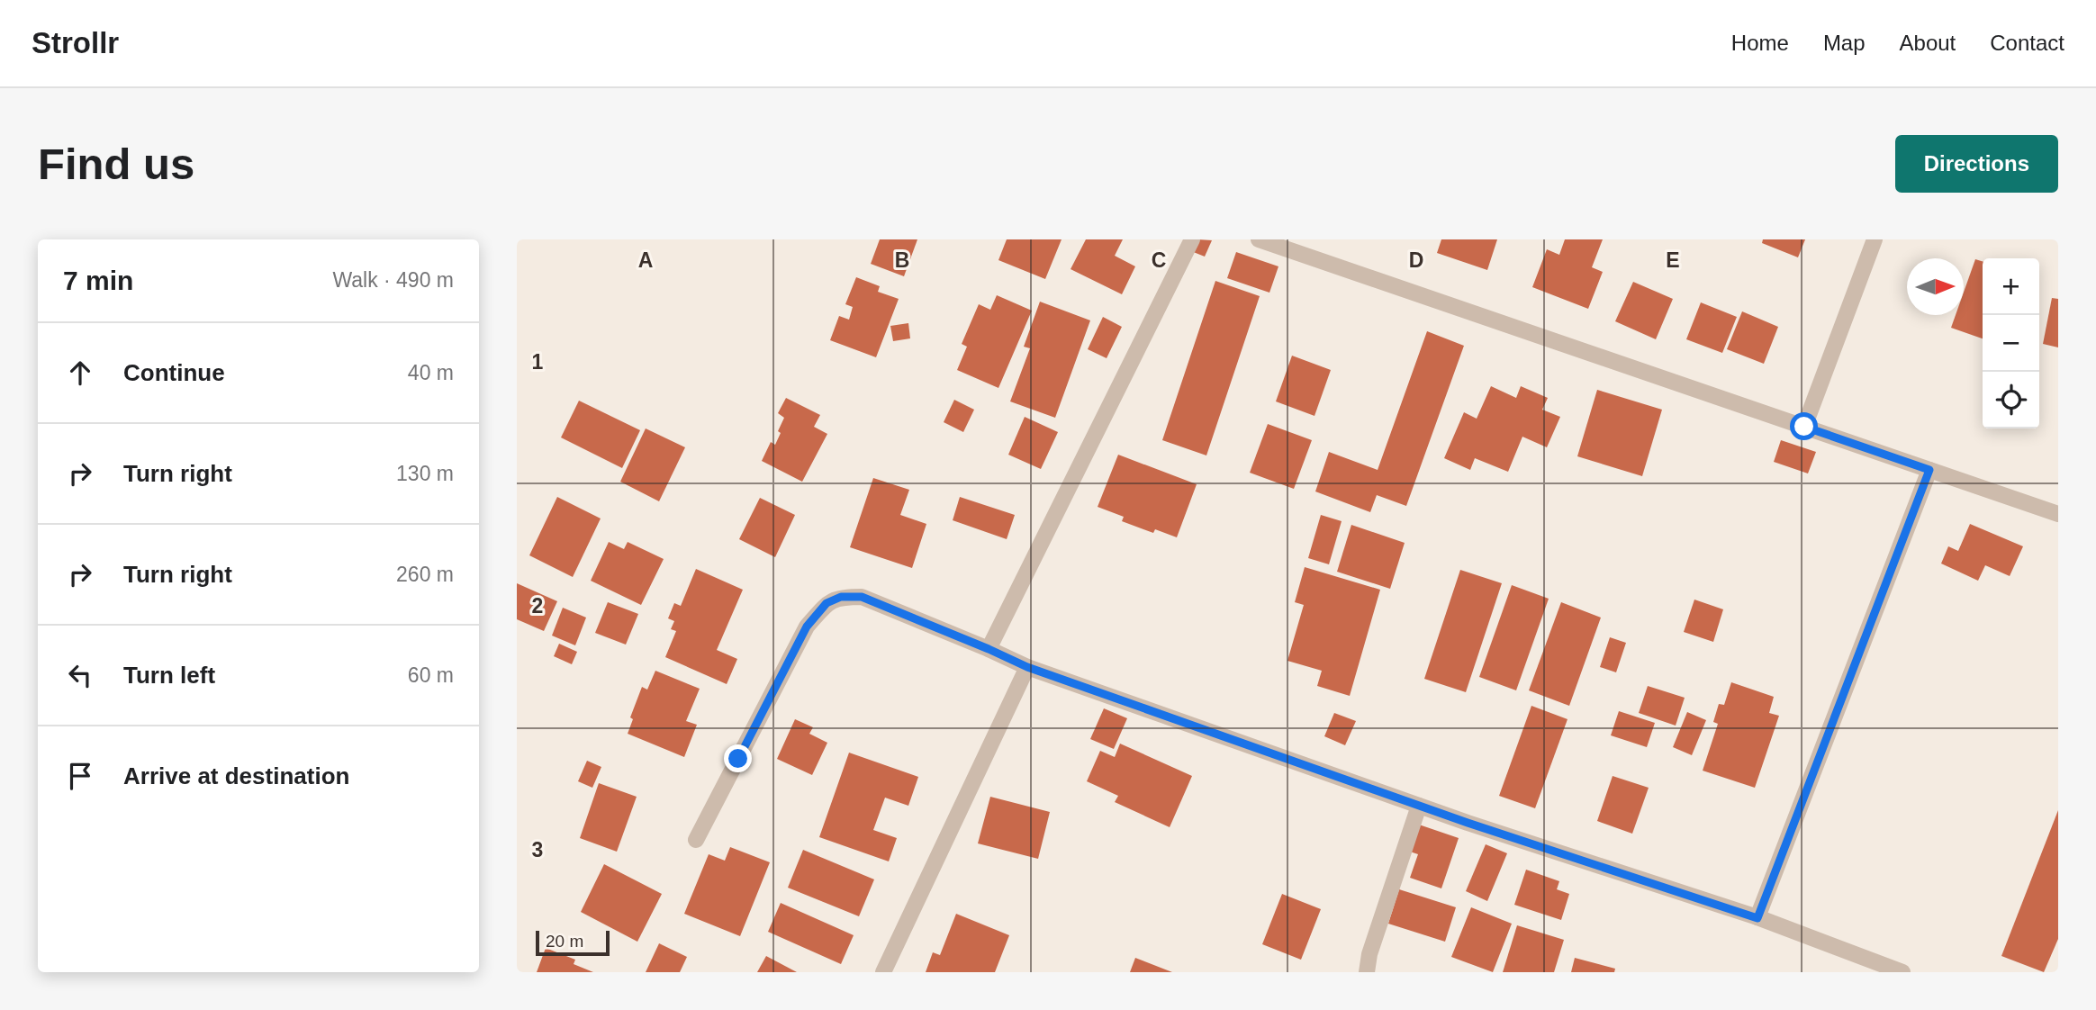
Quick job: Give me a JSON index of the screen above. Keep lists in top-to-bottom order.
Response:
{
  "scale_bar": "20 m",
  "north": "right",
  "page": {
    "header": "Strollr",
    "nav": [
      "Home",
      "Map",
      "About",
      "Contact"
    ],
    "buttons": "Directions",
    "title": "Find us",
    "heading": ["7 min", "Walk · 490 m"],
    "map_buttons": ["+", "−"],
    "list": [
      ["Continue", "40 m"],
      ["Turn right", "130 m"],
      ["Turn right", "260 m"],
      ["Turn left", "60 m"],
      "Arrive at destination"
    ],
    "scale": "20 m"
  },
  "grid": {
    "columns": [
      "A",
      "B",
      "C",
      "D",
      "E"
    ],
    "rows": ["1", "2", "3"]
  }
}
